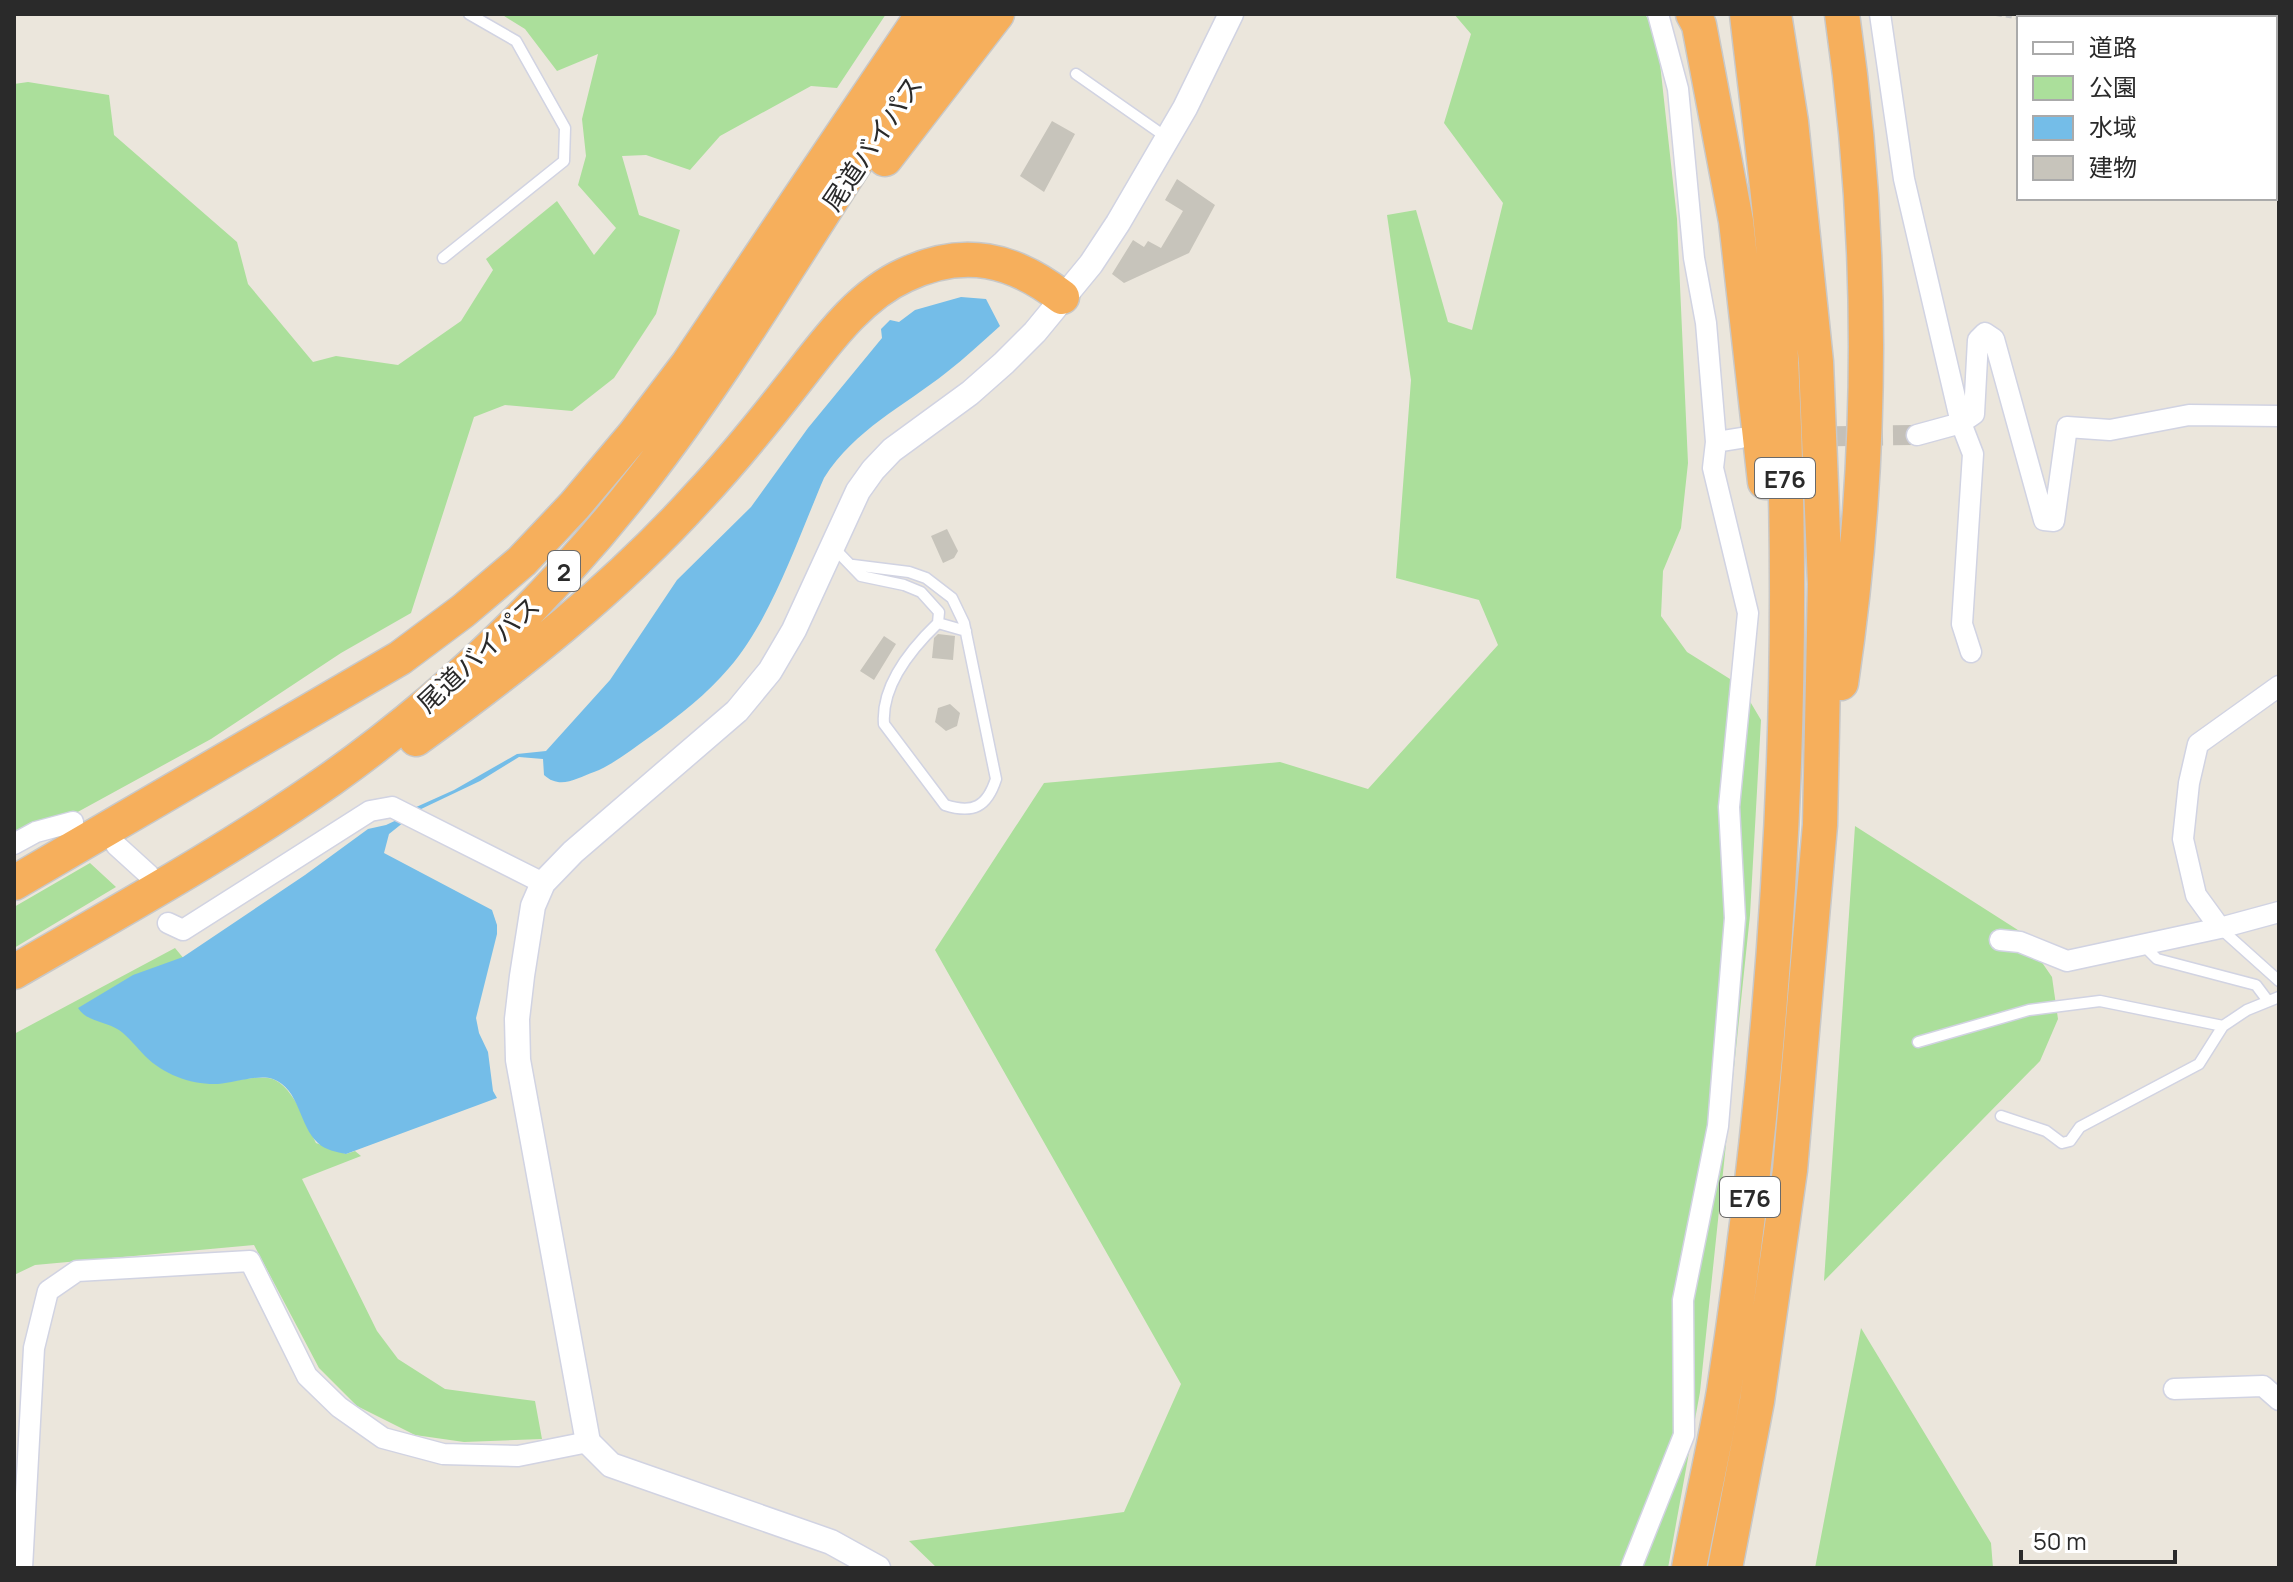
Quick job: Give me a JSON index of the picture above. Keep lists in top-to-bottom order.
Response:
{
  "streets": {
    "highway": ["尾道バイパス", "E76", "2"]
  },
  "legend": [
    "道路",
    "公園",
    "水域",
    "建物"
  ],
  "scale_bar": "50 m"
}
